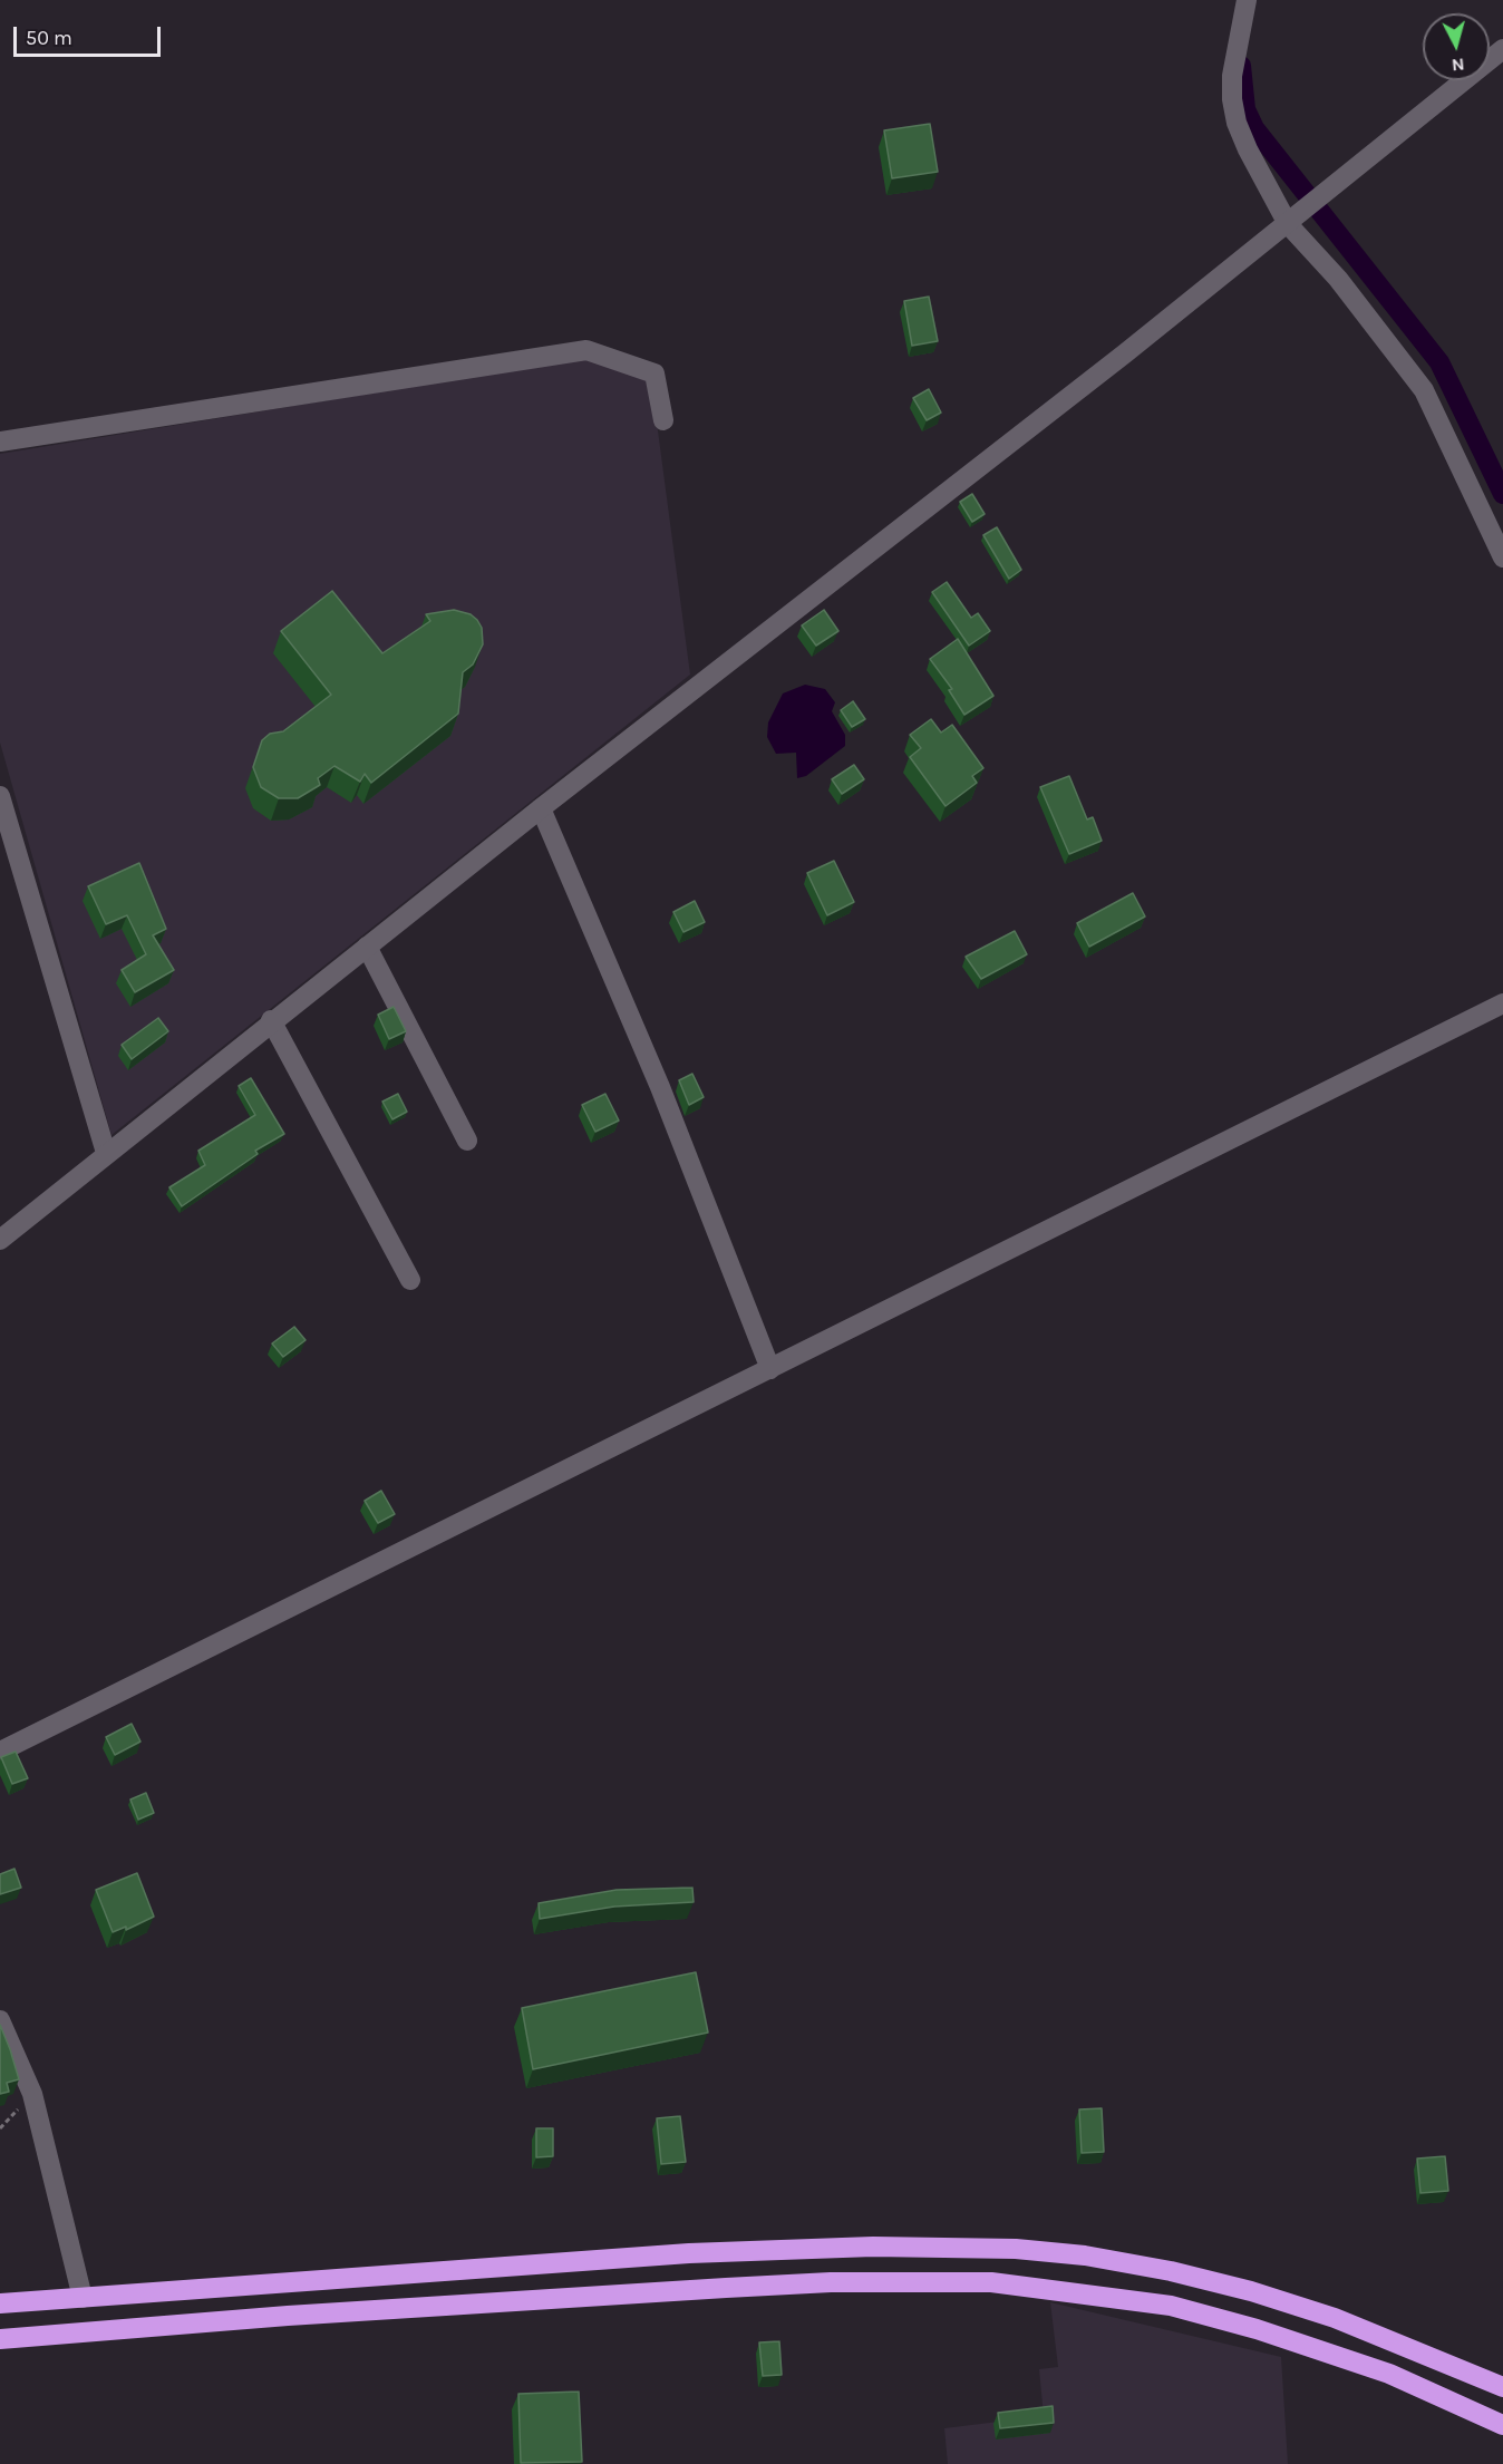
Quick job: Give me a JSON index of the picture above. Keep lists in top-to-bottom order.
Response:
{
  "scale_bar": "50 m",
  "north": "bottom"
}
